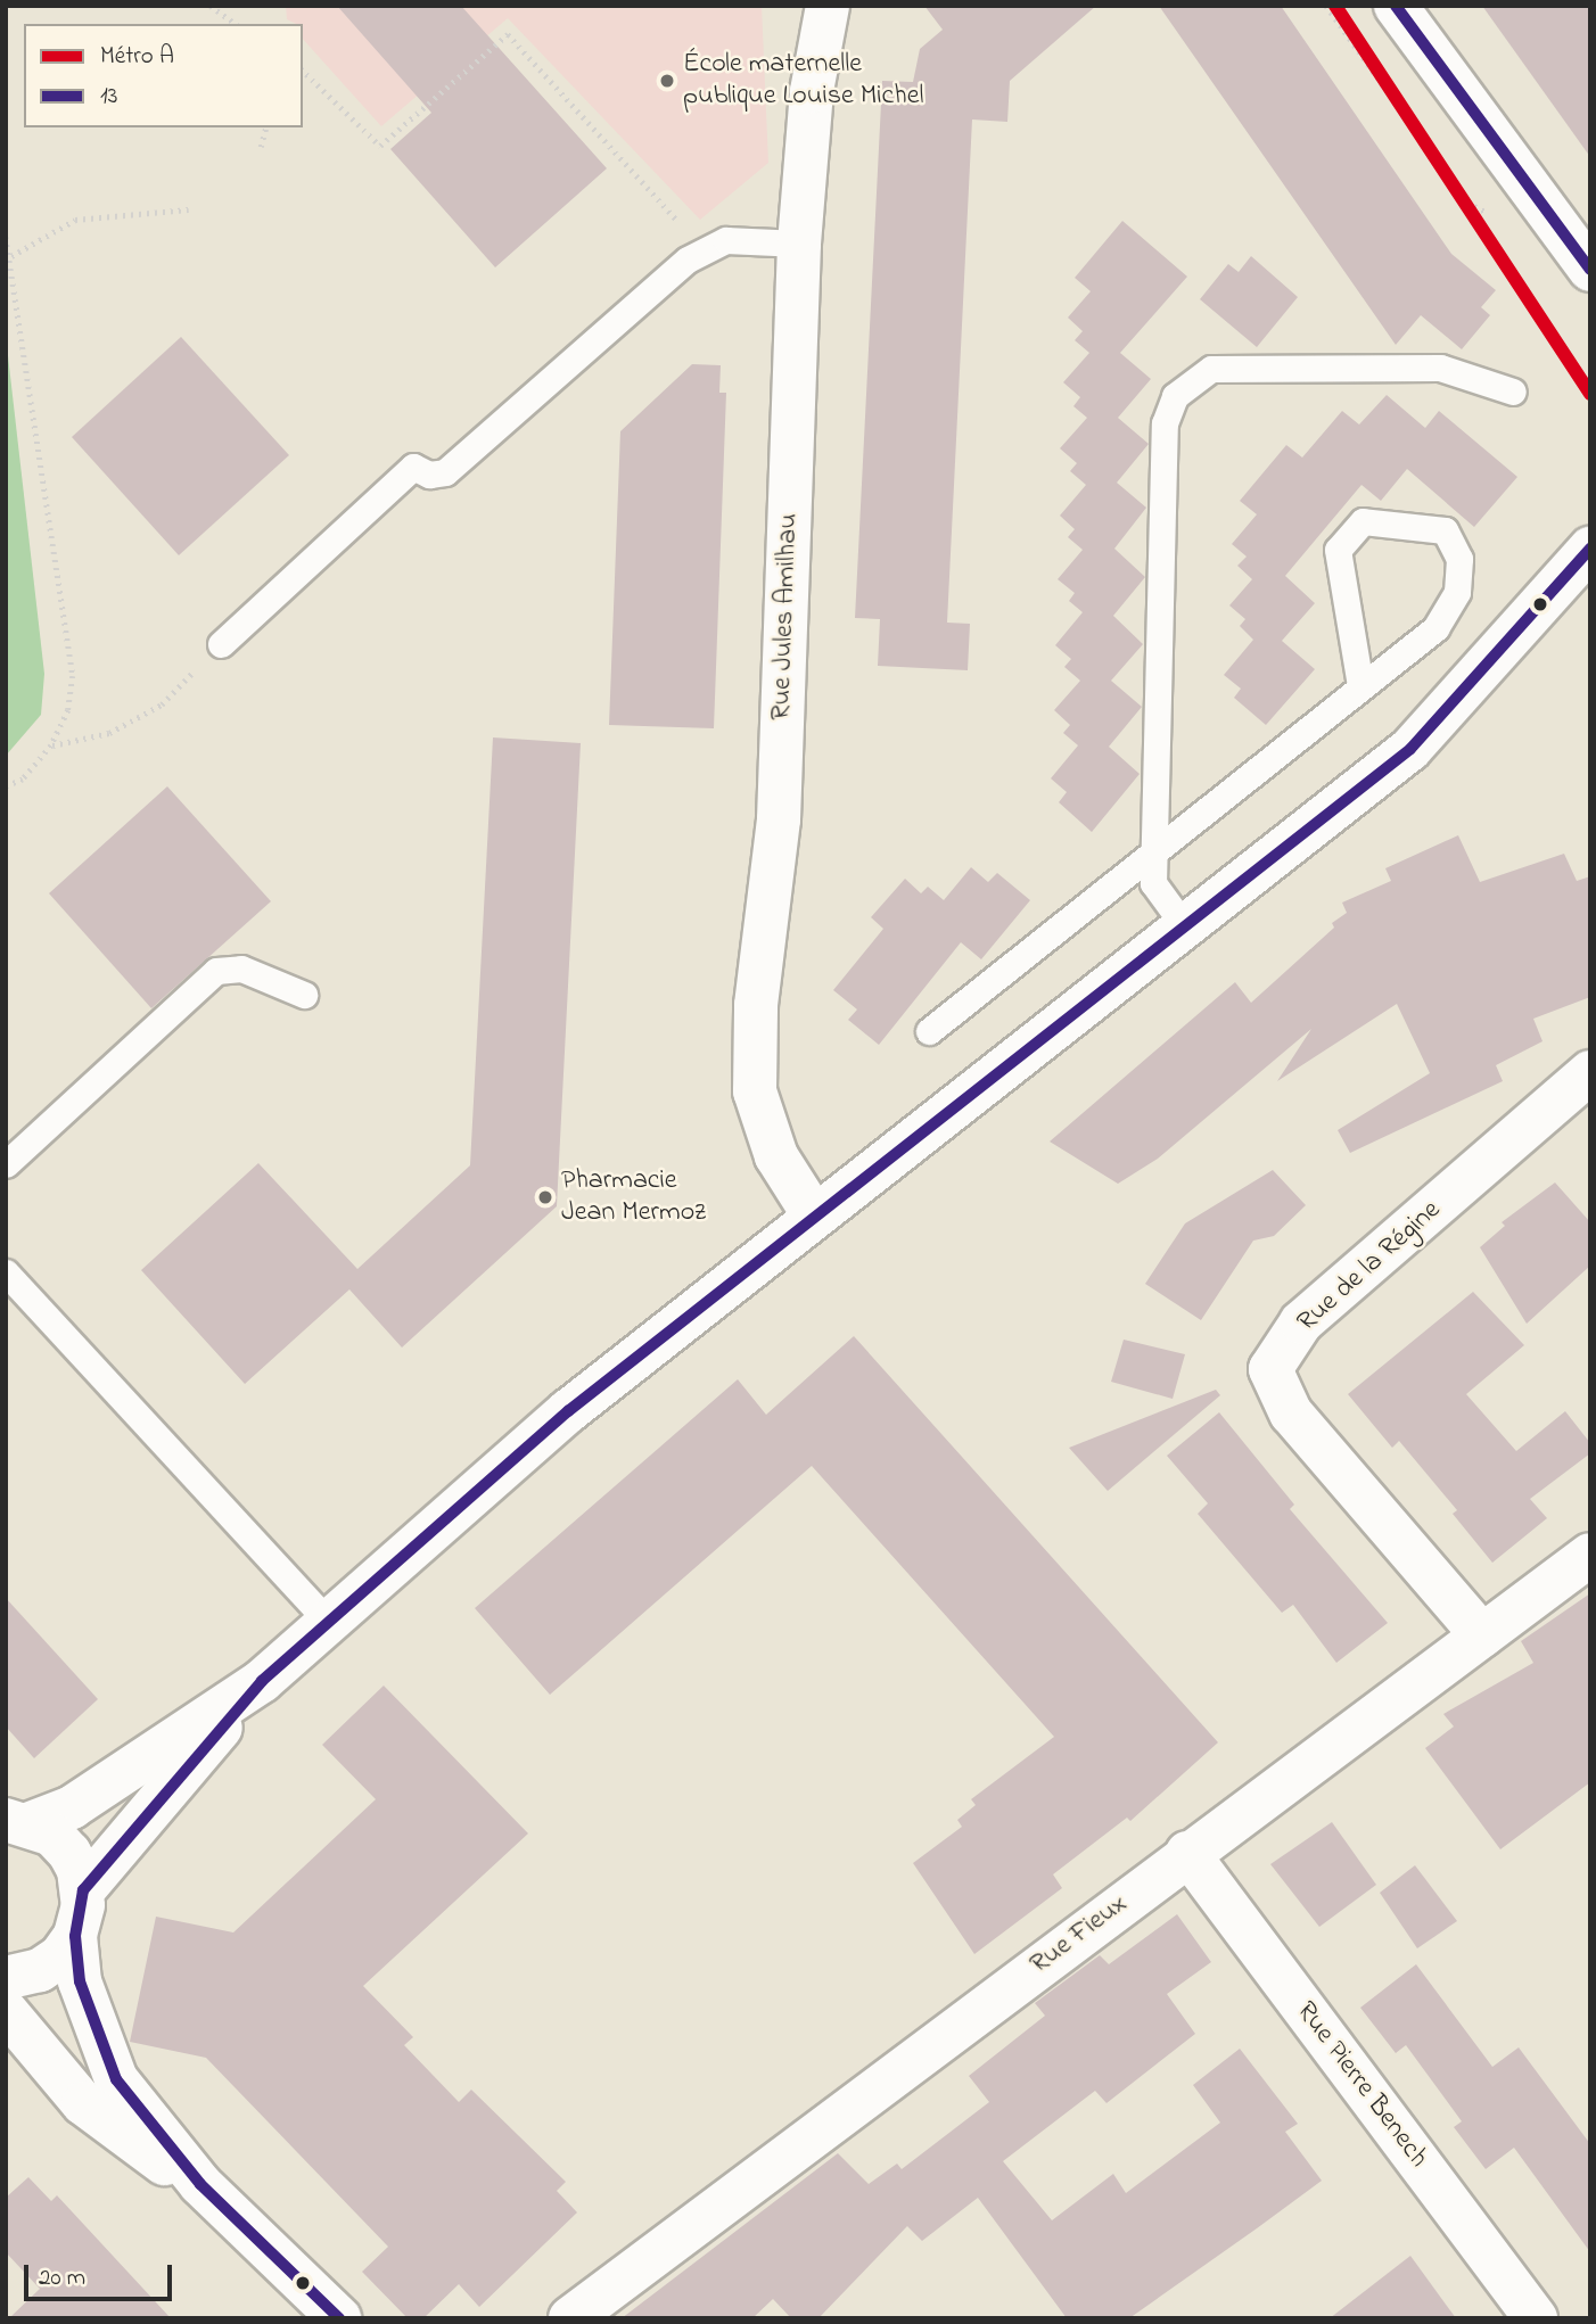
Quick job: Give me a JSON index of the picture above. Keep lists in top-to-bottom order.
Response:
{
  "streets": {
    "street": [
      "Rue Jules Amilhau",
      "Rue de la Régine",
      "Rue Fieux",
      "Rue Pierre Benech"
    ]
  },
  "crossings": [
    ["Rue de la Régine", "Rue Fieux"],
    ["Rue Fieux", "Rue Pierre Benech"]
  ],
  "places": ["École maternelle publique Louise Michel", "Pharmacie Jean Mermoz"],
  "lines": ["metro line A", "transit line 13"],
  "legend": ["Métro A", "13"],
  "scale_bar": "20 m"
}
